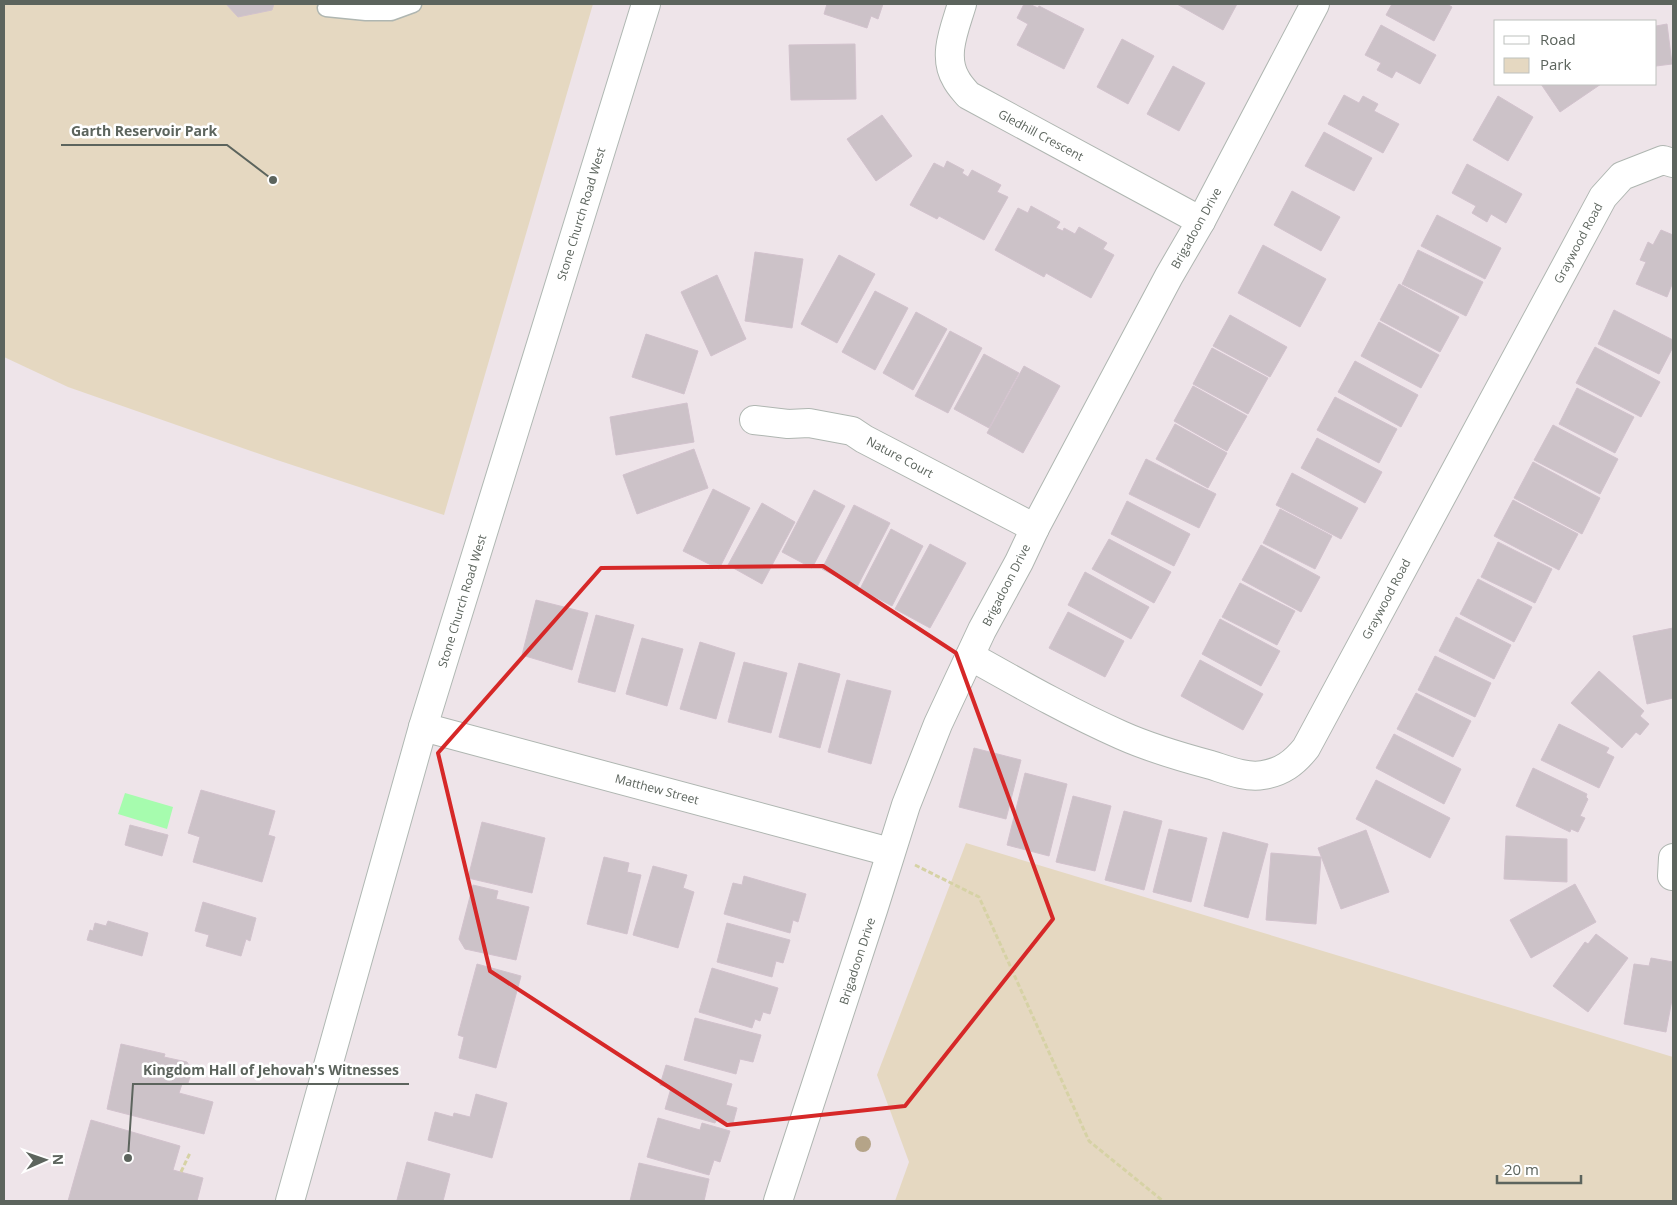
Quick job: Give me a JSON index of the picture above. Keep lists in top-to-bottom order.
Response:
{
  "streets": {
    "street": [
      "Gledhill Crescent",
      "Stone Church Road West",
      "Brigadoon Drive",
      "Graywood Road",
      "Nature Court",
      "Matthew Street"
    ]
  },
  "crossings": [
    ["Gledhill Crescent", "Brigadoon Drive"],
    ["Stone Church Road West", "Matthew Street"],
    ["Brigadoon Drive", "Graywood Road"],
    ["Brigadoon Drive", "Nature Court"],
    ["Brigadoon Drive", "Matthew Street"]
  ],
  "places": ["Garth Reservoir Park", "Kingdom Hall of Jehovah's Witnesses"],
  "legend": ["Road", "Park"],
  "scale_bar": "20 m",
  "north": "right"
}
